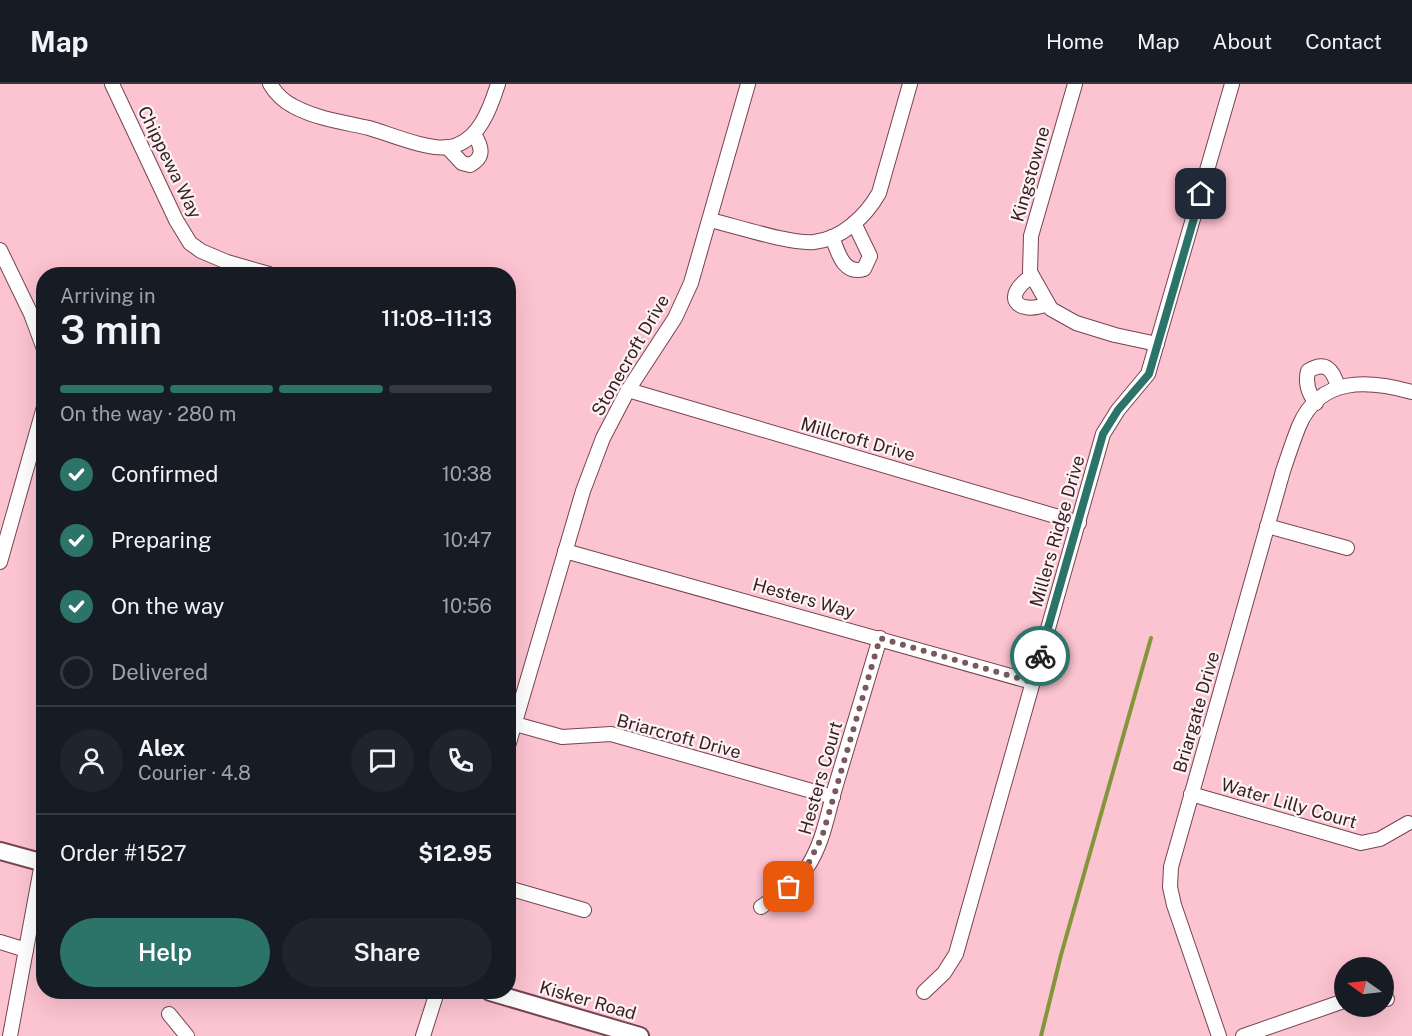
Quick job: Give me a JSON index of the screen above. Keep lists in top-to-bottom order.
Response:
{
  "streets": {
    "main road": ["Kisker Road"],
    "street": [
      "Chippewa Way",
      "Kingstowne",
      "Stonecroft Drive",
      "Millcroft Drive",
      "Millers Ridge Drive",
      "Hesters Way",
      "Briargate Drive",
      "Briarcroft Drive",
      "Hesters Court",
      "Water Lilly Court"
    ]
  },
  "crossings": [
    ["Kingstowne", "Millers Ridge Drive"],
    ["Stonecroft Drive", "Millcroft Drive"],
    ["Stonecroft Drive", "Hesters Way"],
    ["Millcroft Drive", "Millers Ridge Drive"],
    ["Millers Ridge Drive", "Hesters Way"],
    ["Hesters Way", "Hesters Court"],
    ["Briargate Drive", "Water Lilly Court"],
    ["Briarcroft Drive", "Hesters Court"]
  ],
  "north": "left",
  "page": {
    "header": "Map",
    "nav": [
      "Home",
      "Map",
      "About",
      "Contact"
    ],
    "heading": ["3 min", "Arriving in", "11:08–11:13"],
    "panel": [
      "Alex",
      "Courier · 4.8",
      "Order #1527",
      "$12.95"
    ],
    "bar": "On the way · 280 m",
    "list": [
      ["Confirmed", "10:38"],
      ["Preparing", "10:47"],
      ["On the way", "10:56"],
      "Delivered"
    ],
    "buttons": ["Help", "Share"]
  }
}
